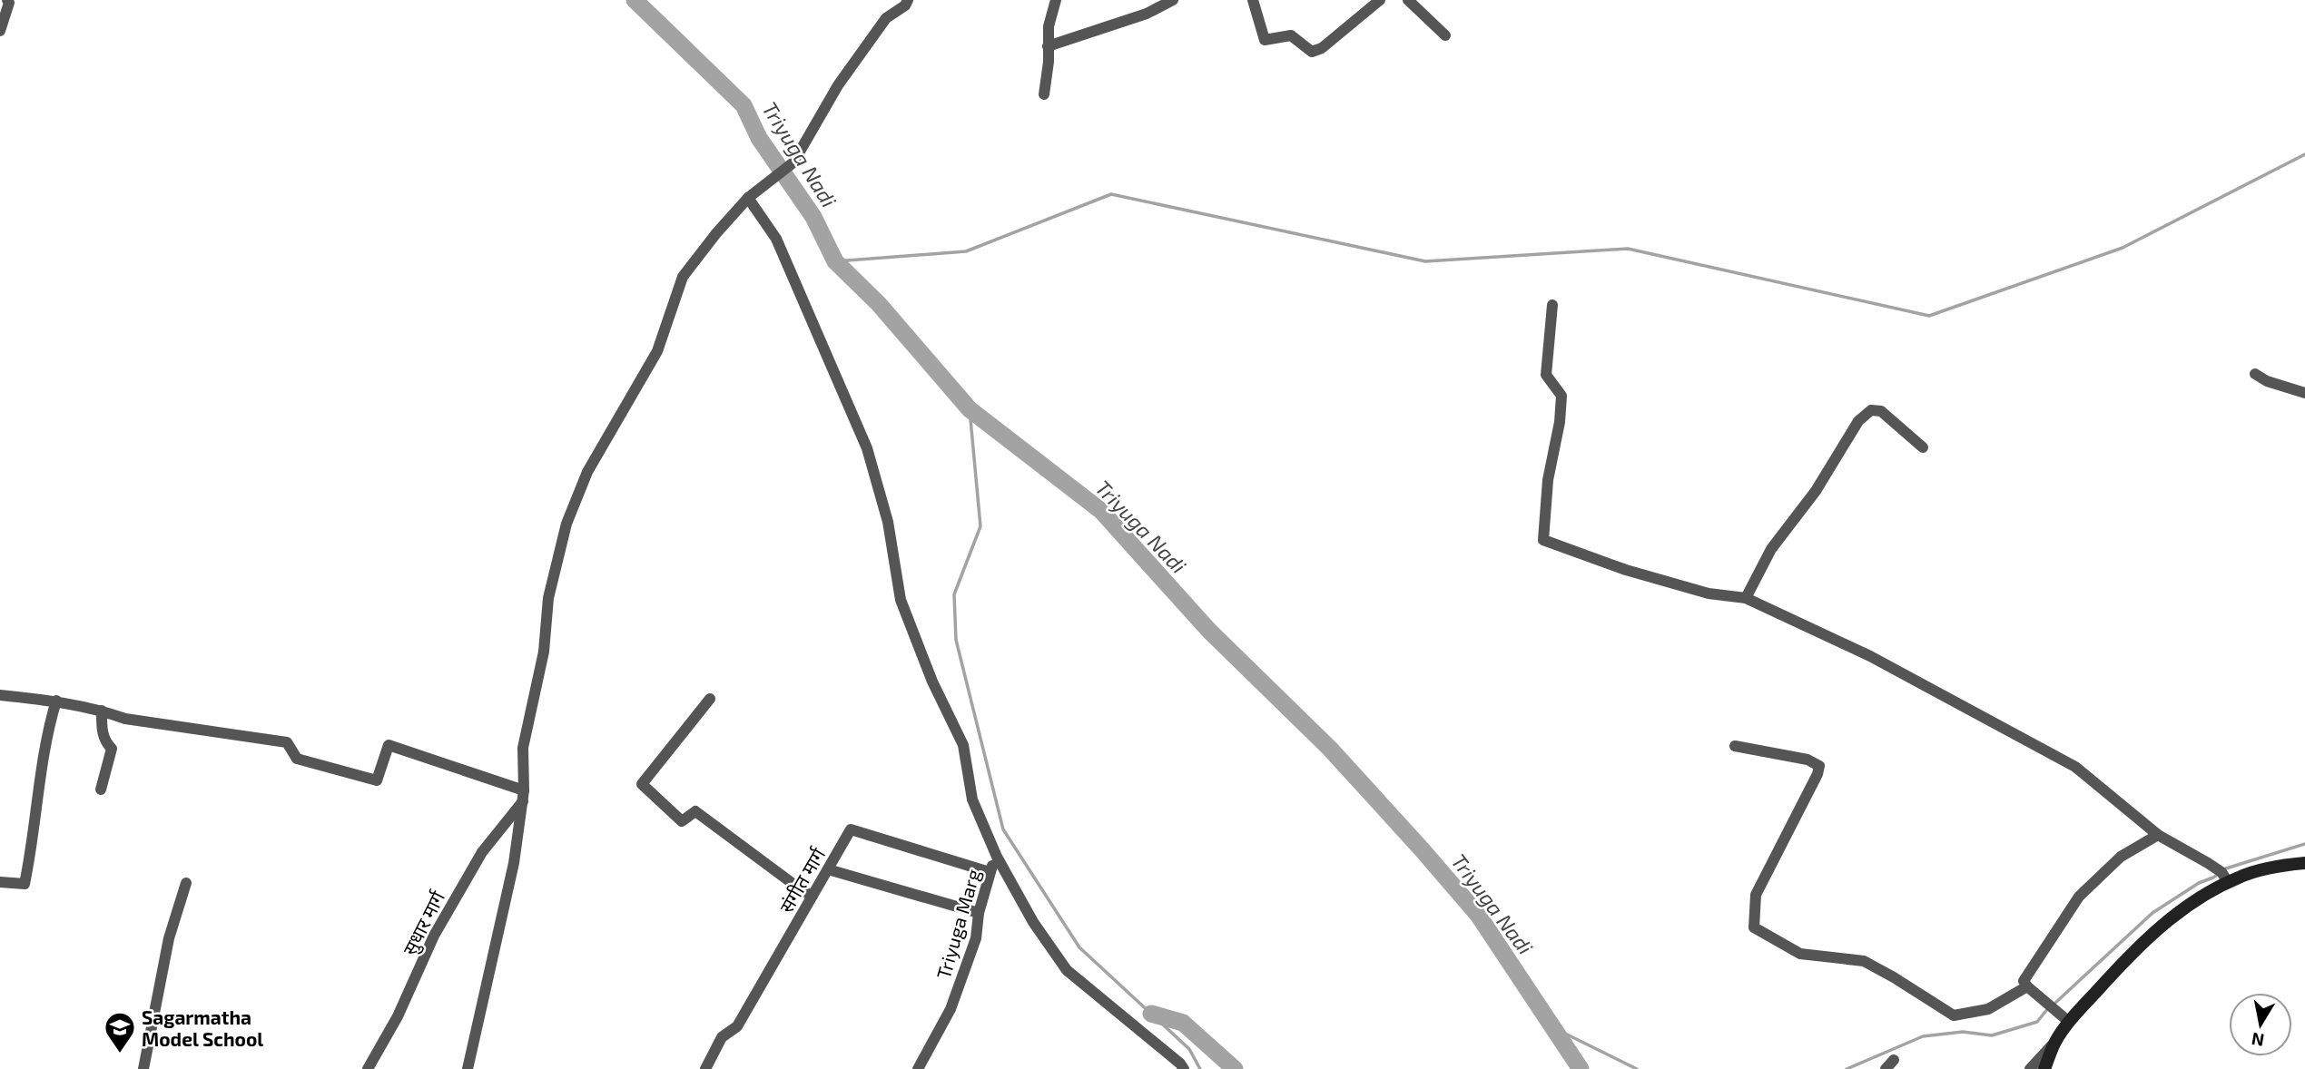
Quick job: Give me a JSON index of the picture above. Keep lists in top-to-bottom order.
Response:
{
  "streets": {
    "street": ["संगीत मार्ग", "सुधार मार्ग", "Triyuga Marg"]
  },
  "crossings": [
    ["संगीत मार्ग", "Triyuga Marg"]
  ],
  "water": ["Triyuga Nadi"],
  "places": {
    "school or university": ["Sagarmatha Model School"]
  },
  "north": "bottom"
}
